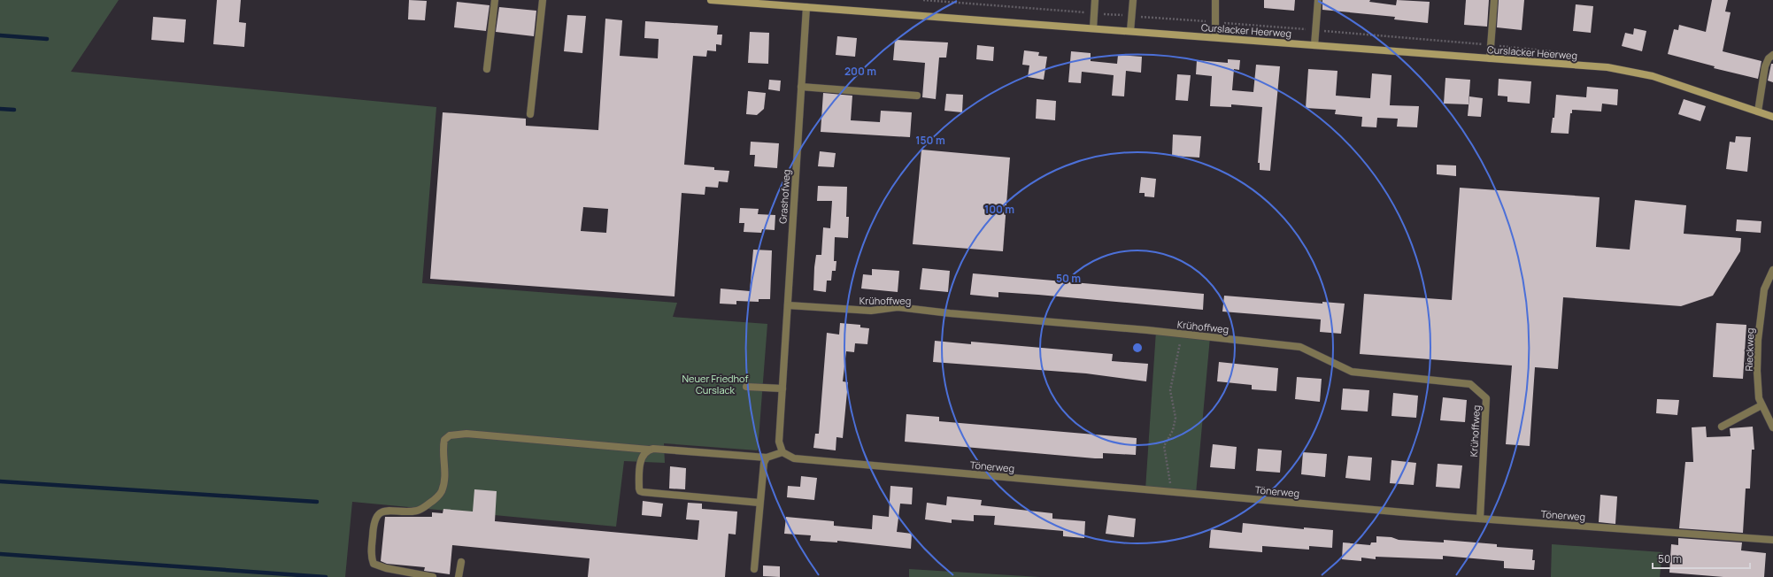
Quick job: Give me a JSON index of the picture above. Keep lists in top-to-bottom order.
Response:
{
  "streets": {
    "main road": ["Curslacker Heerweg"],
    "street": [
      "Grashofweg",
      "Krühoffweg",
      "Rieckweg",
      "Tönerweg"
    ]
  },
  "crossings": [
    ["Curslacker Heerweg", "Grashofweg"],
    ["Grashofweg", "Krühoffweg"],
    ["Grashofweg", "Tönerweg"],
    ["Krühoffweg", "Tönerweg"]
  ],
  "parks": ["Neuer Friedhof Curslack"],
  "scale_bar": "50 m",
  "rings": [
    "200 m",
    "150 m",
    "100 m",
    "50 m"
  ]
}
